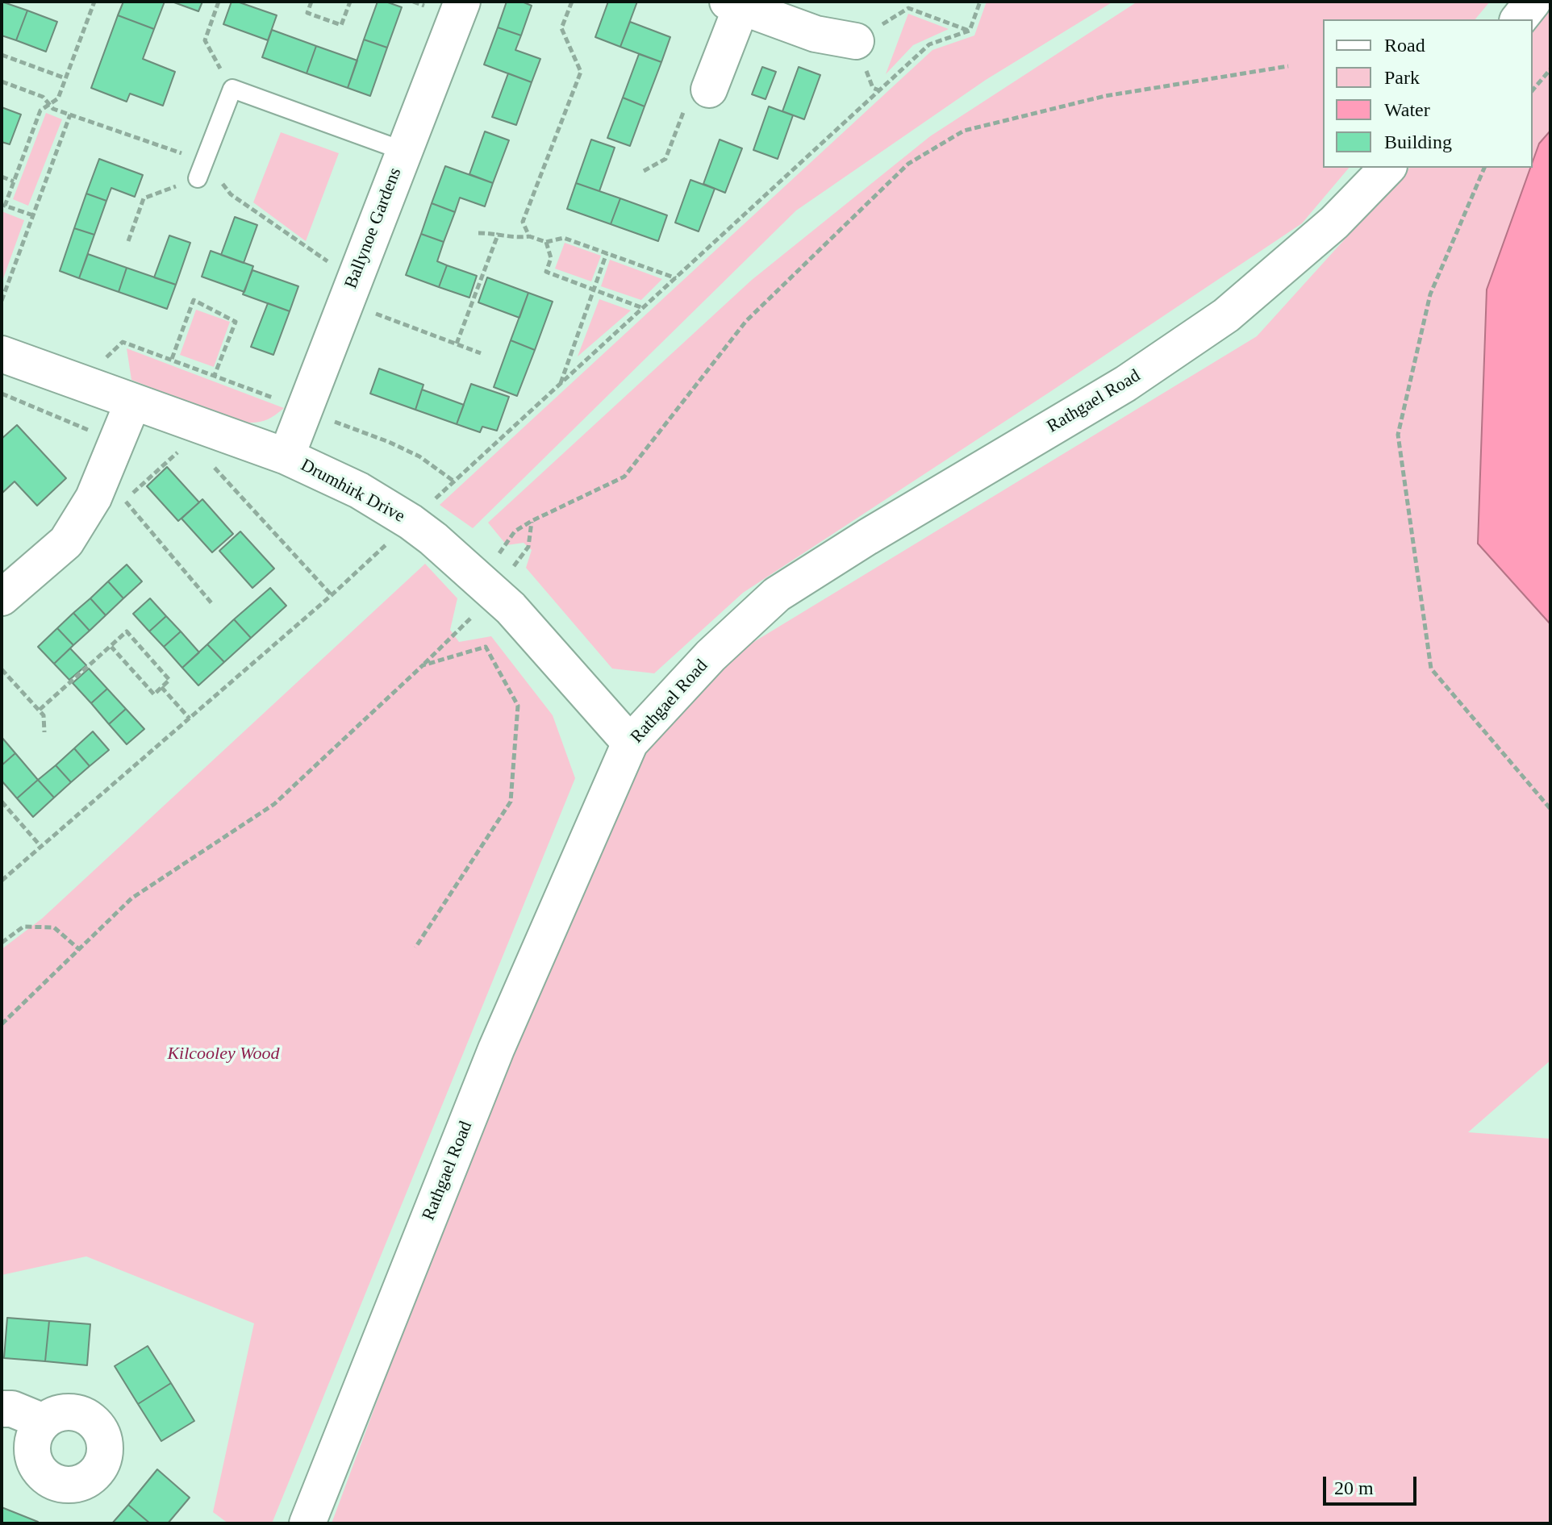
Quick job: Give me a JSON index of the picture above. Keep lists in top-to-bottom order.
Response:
{
  "streets": {
    "street": ["Ballynoe Gardens", "Rathgael Road", "Drumhirk Drive"]
  },
  "crossings": [
    ["Ballynoe Gardens", "Drumhirk Drive"],
    ["Rathgael Road", "Drumhirk Drive"]
  ],
  "parks": ["Kilcooley Wood"],
  "legend": [
    "Road",
    "Park",
    "Water",
    "Building"
  ],
  "scale_bar": "20 m"
}
